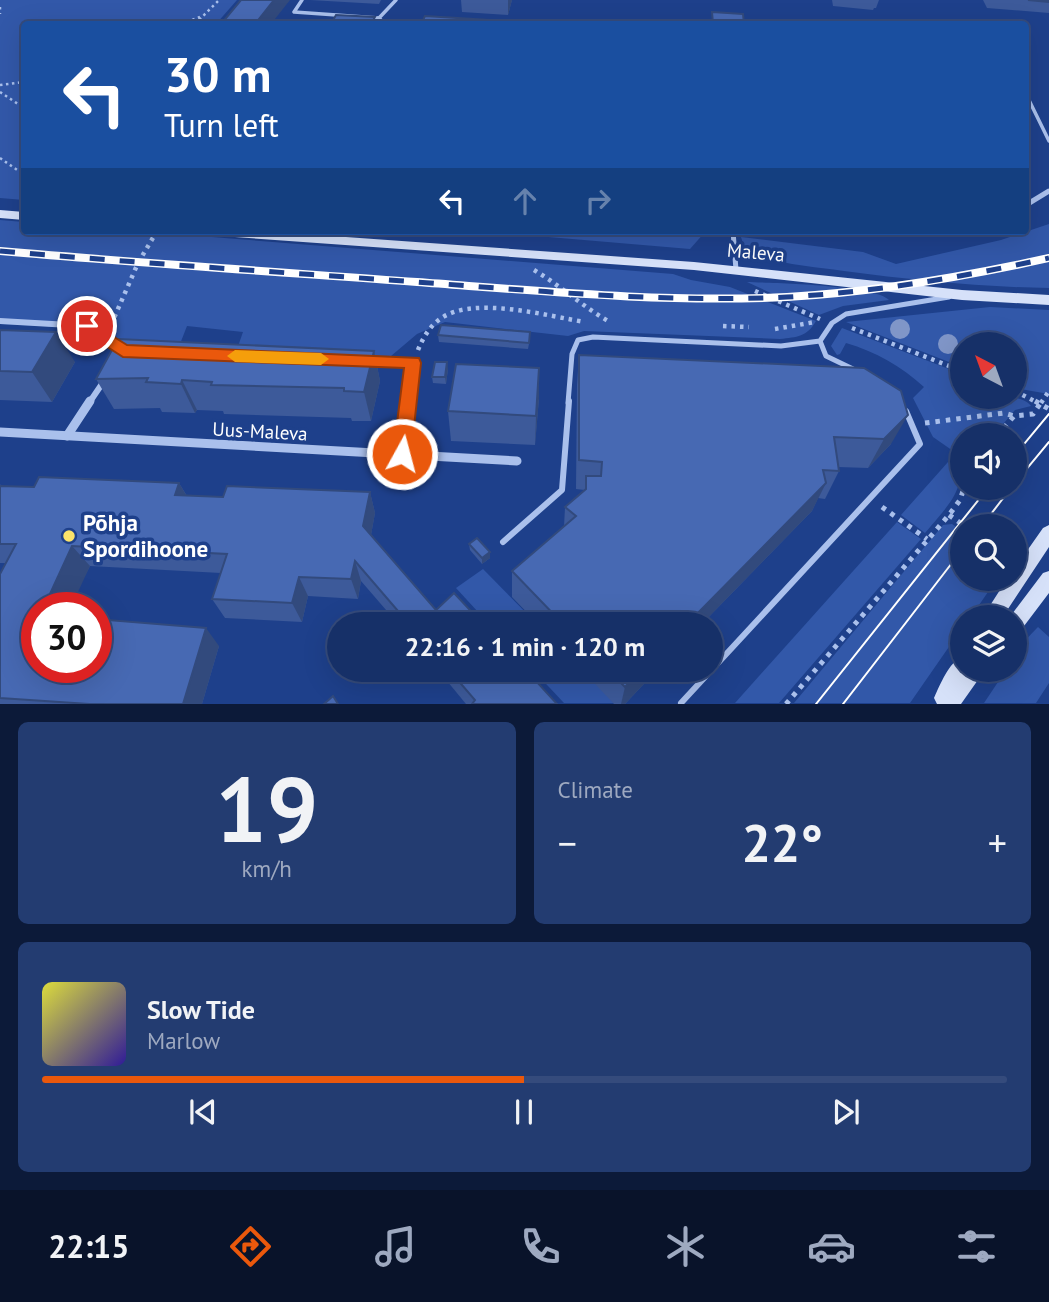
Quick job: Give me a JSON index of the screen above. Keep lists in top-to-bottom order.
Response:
{
  "streets": {
    "street": ["Maleva", "Uus-Maleva"]
  },
  "places": ["Põhja Spordihoone"],
  "north": "top left",
  "page": {
    "turn": ["30 m", "Turn left"],
    "limit": "30",
    "trip": "22:16 · 1 min · 120 m",
    "tile": [
      ["19", "km/h"],
      "Climate"
    ],
    "heat": ["−", "22°", "+"],
    "song": ["Slow Tide", "Marlow"],
    "tabs": "22:15"
  }
}
